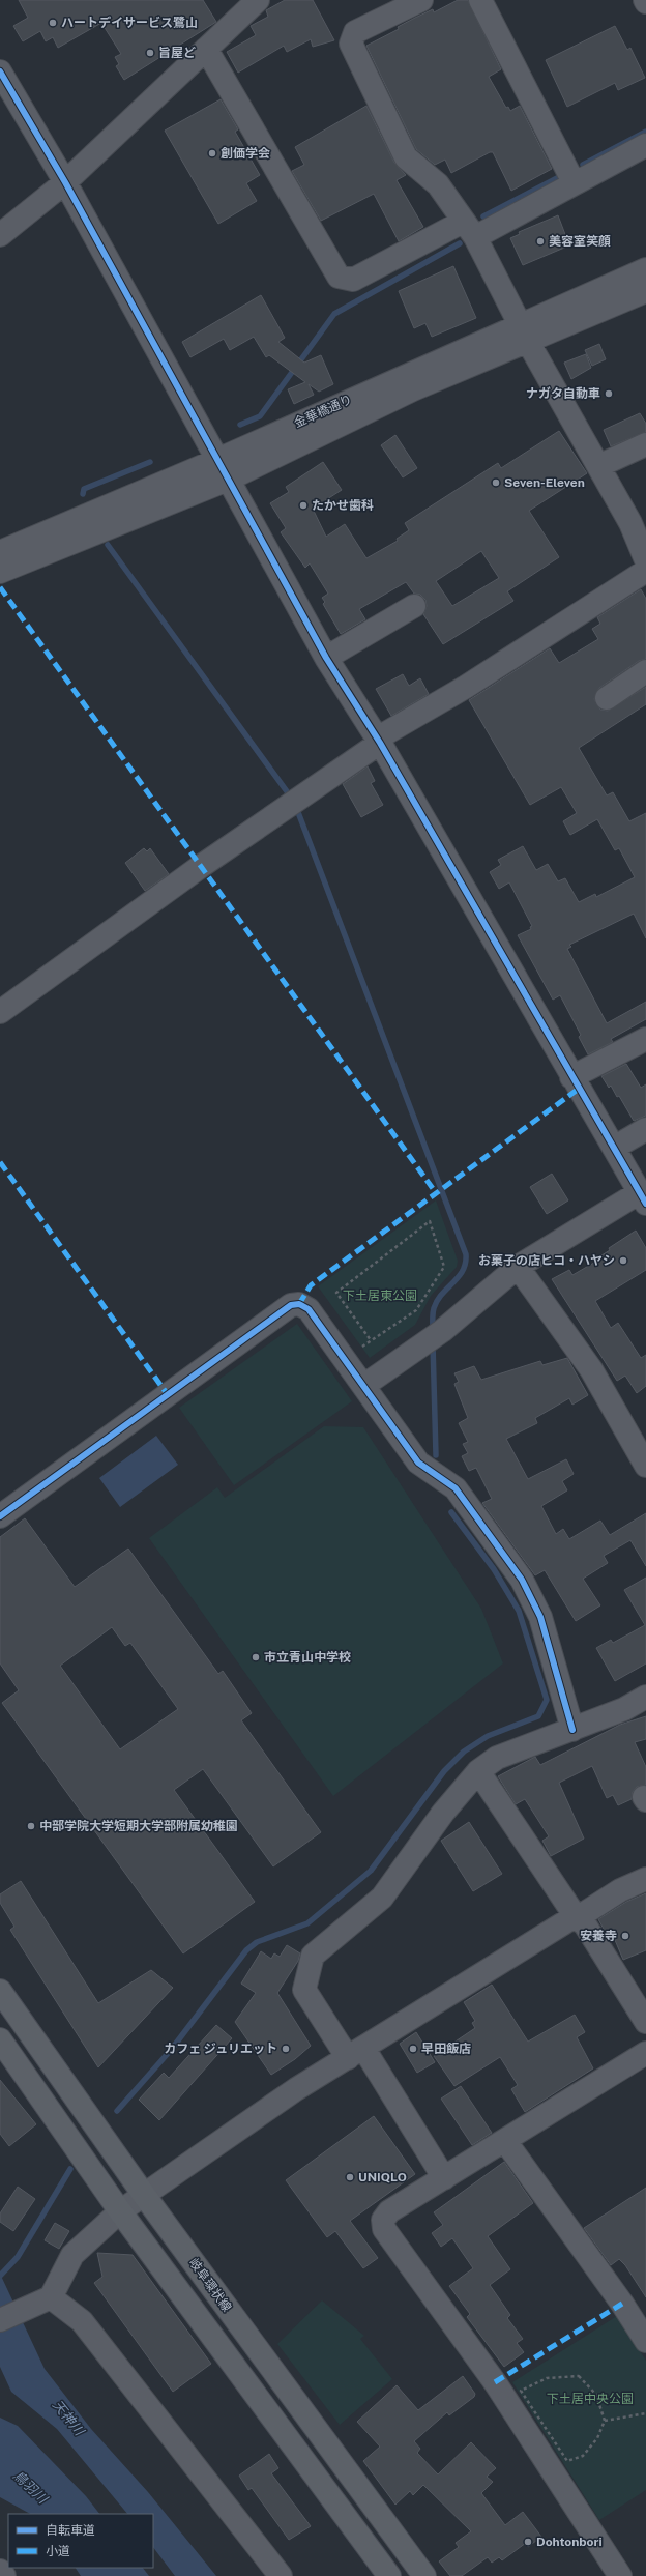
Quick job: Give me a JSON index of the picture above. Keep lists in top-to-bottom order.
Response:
{
  "streets": {
    "main road": ["岐阜環状線"],
    "street": ["金華橋通り"]
  },
  "water": ["天神川", "鳥羽川"],
  "parks": ["下土居東公園", "下土居中央公園"],
  "places": [
    "ハートデイサービス鷺山",
    "旨屋ど",
    "創価学会",
    "美容室笑顔",
    "ナガタ自動車",
    "Seven-Eleven",
    "たかせ歯科",
    "お菓子の店ヒコ・ハヤシ",
    "市立青山中学校",
    "中部学院大学短期大学部附属幼稚園",
    "安養寺",
    "カフェ ジュリエット",
    "早田飯店",
    "UNIQLO",
    "Dohtonbori"
  ],
  "legend": ["自転車道", "小道"]
}
